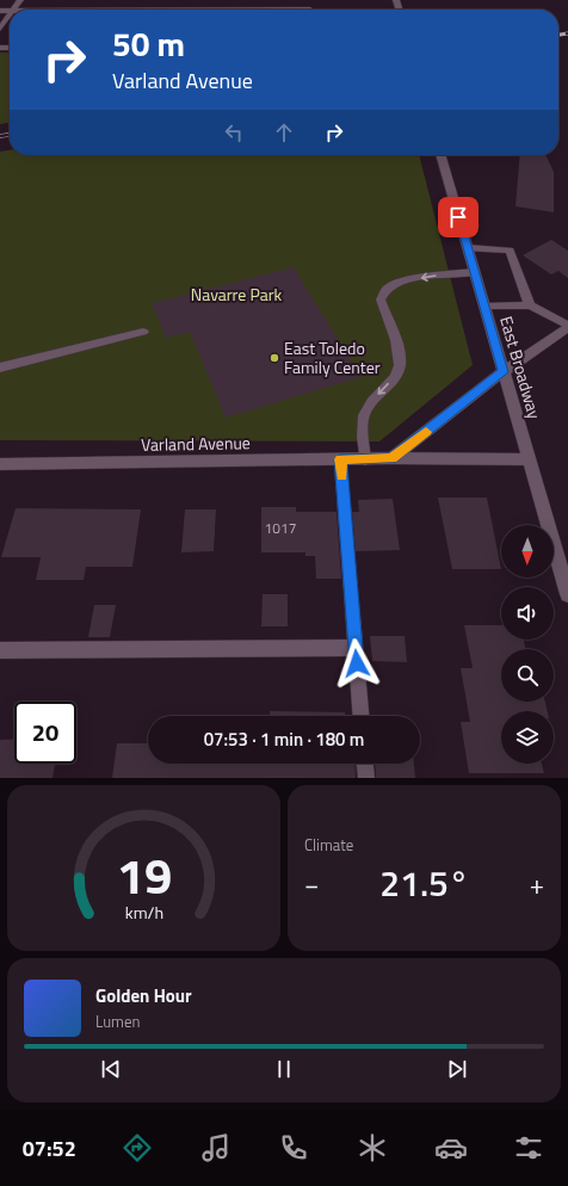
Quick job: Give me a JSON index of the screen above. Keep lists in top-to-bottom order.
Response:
{
  "streets": {
    "street": ["East Broadway", "Varland Avenue"]
  },
  "crossings": [
    ["East Broadway", "Varland Avenue"]
  ],
  "parks": ["Navarre Park"],
  "places": ["East Toledo Family Center"],
  "house_numbers": ["1017"],
  "north": "bottom",
  "page": {
    "turn": ["50 m", "Varland Avenue"],
    "limit": "20",
    "trip": "07:53 · 1 min · 180 m",
    "tile": "Climate",
    "heat": ["−", "21.5°", "+"],
    "song": ["Golden Hour", "Lumen"],
    "tabs": "07:52",
    "gauge": ["19", "km/h"]
  }
}
